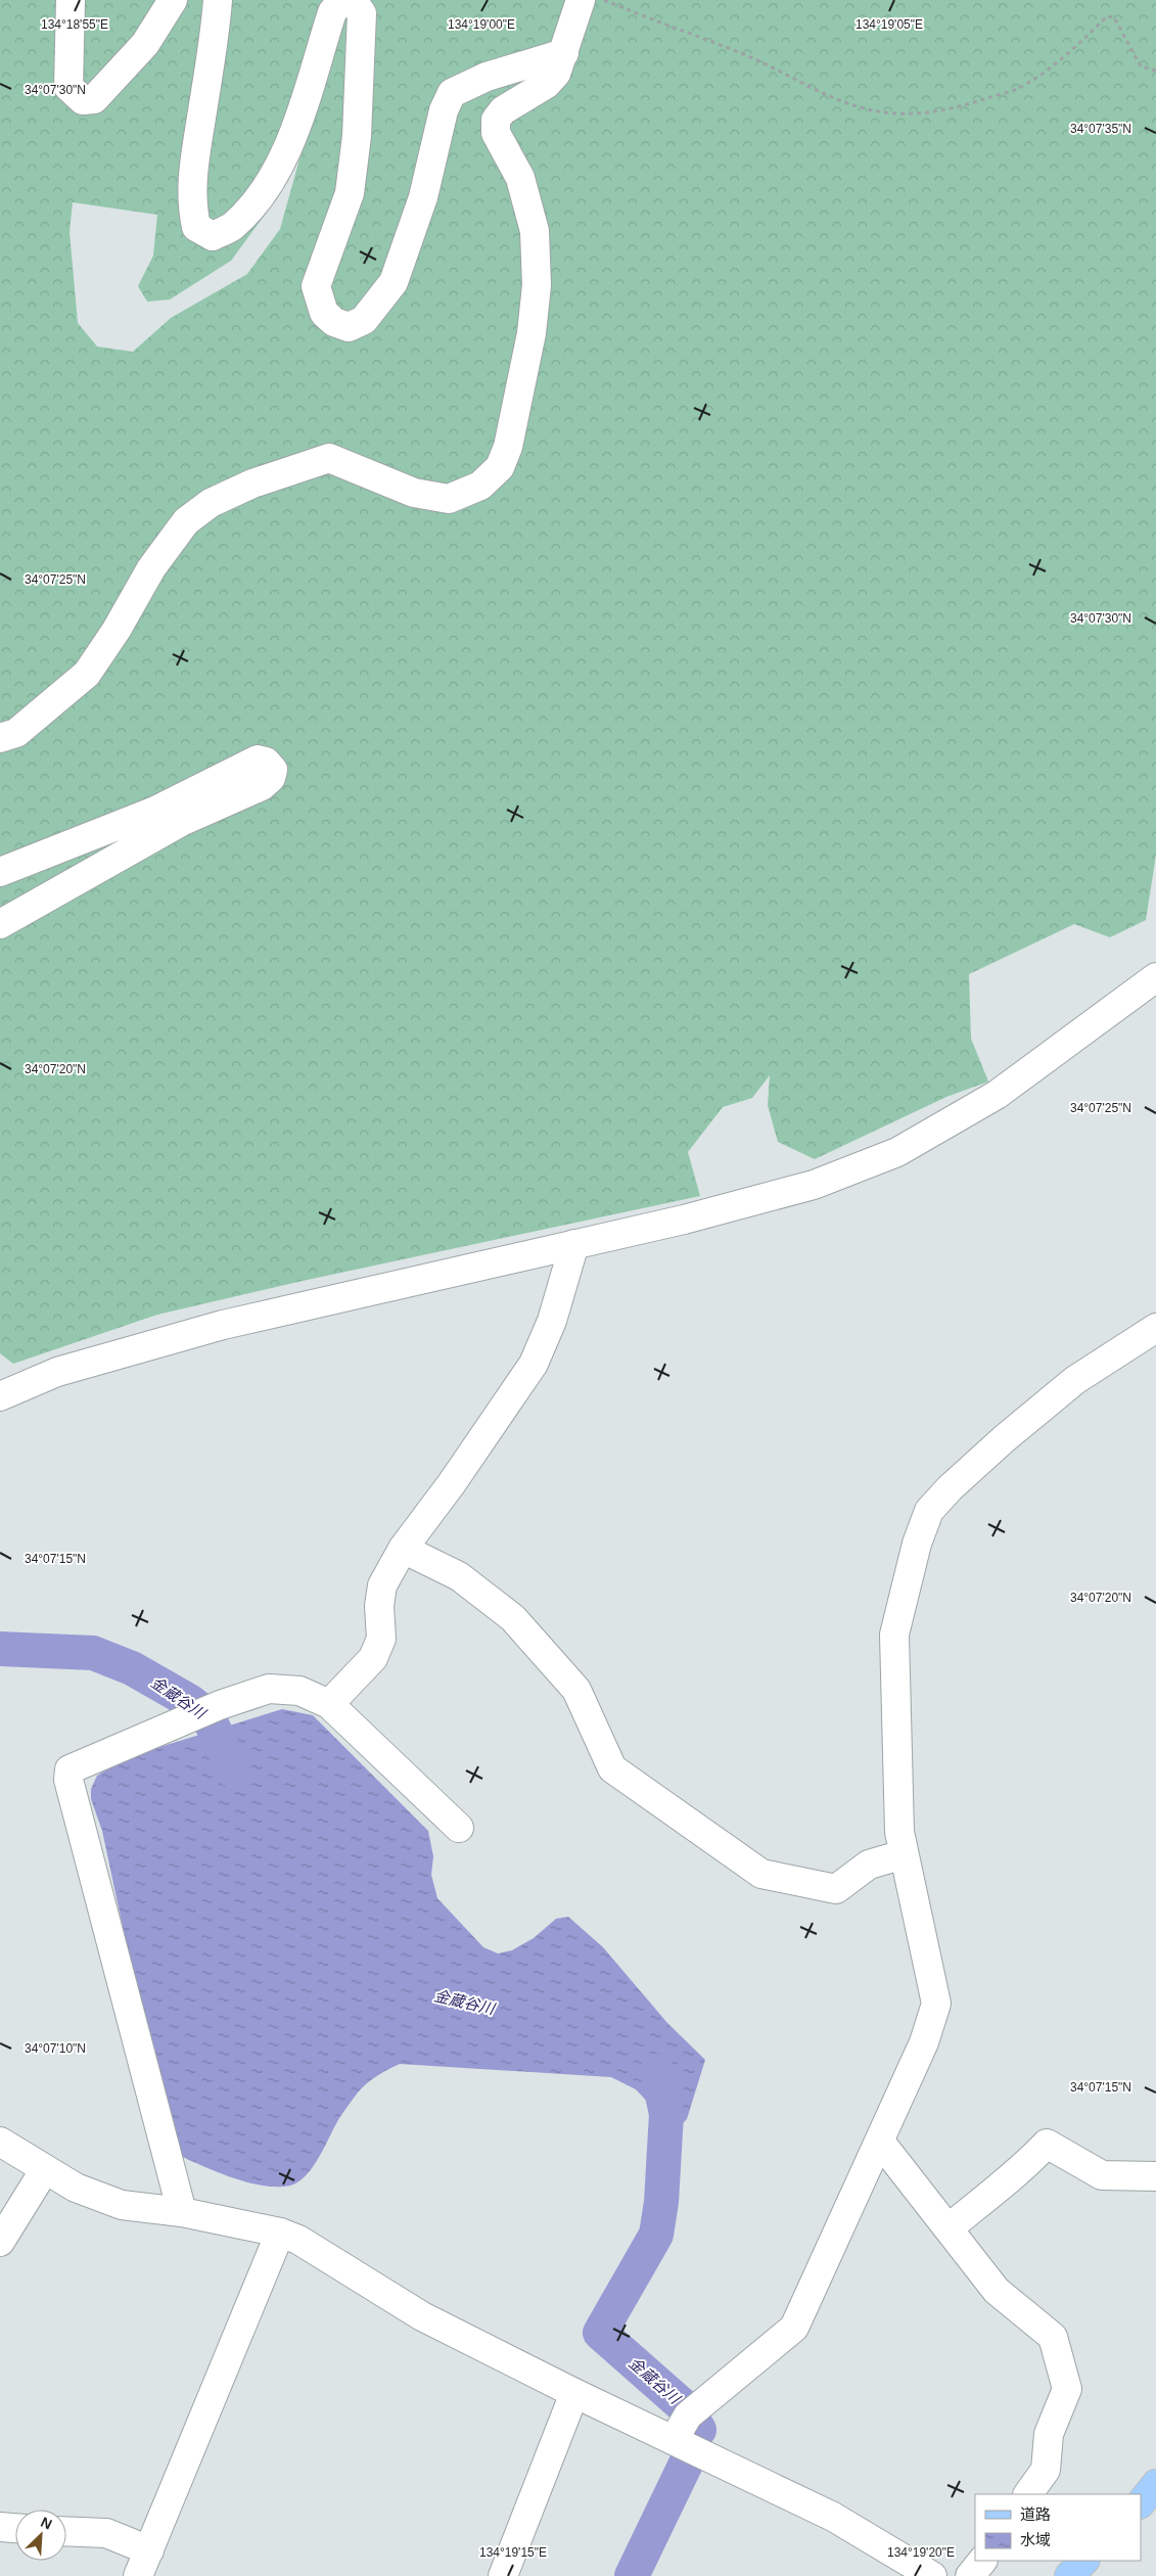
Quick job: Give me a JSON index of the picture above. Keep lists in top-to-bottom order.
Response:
{
  "water": ["金蔵谷川"],
  "legend": ["道路", "水域"],
  "north": "top right",
  "coordinates": [
    "134°18'55\"E",
    "134°19'00\"E",
    "134°19'05\"E",
    "34°07'30\"N",
    "34°07'35\"N",
    "34°07'25\"N",
    "34°07'20\"N",
    "34°07'15\"N",
    "34°07'10\"N",
    "134°19'15\"E",
    "134°19'20\"E"
  ]
}
